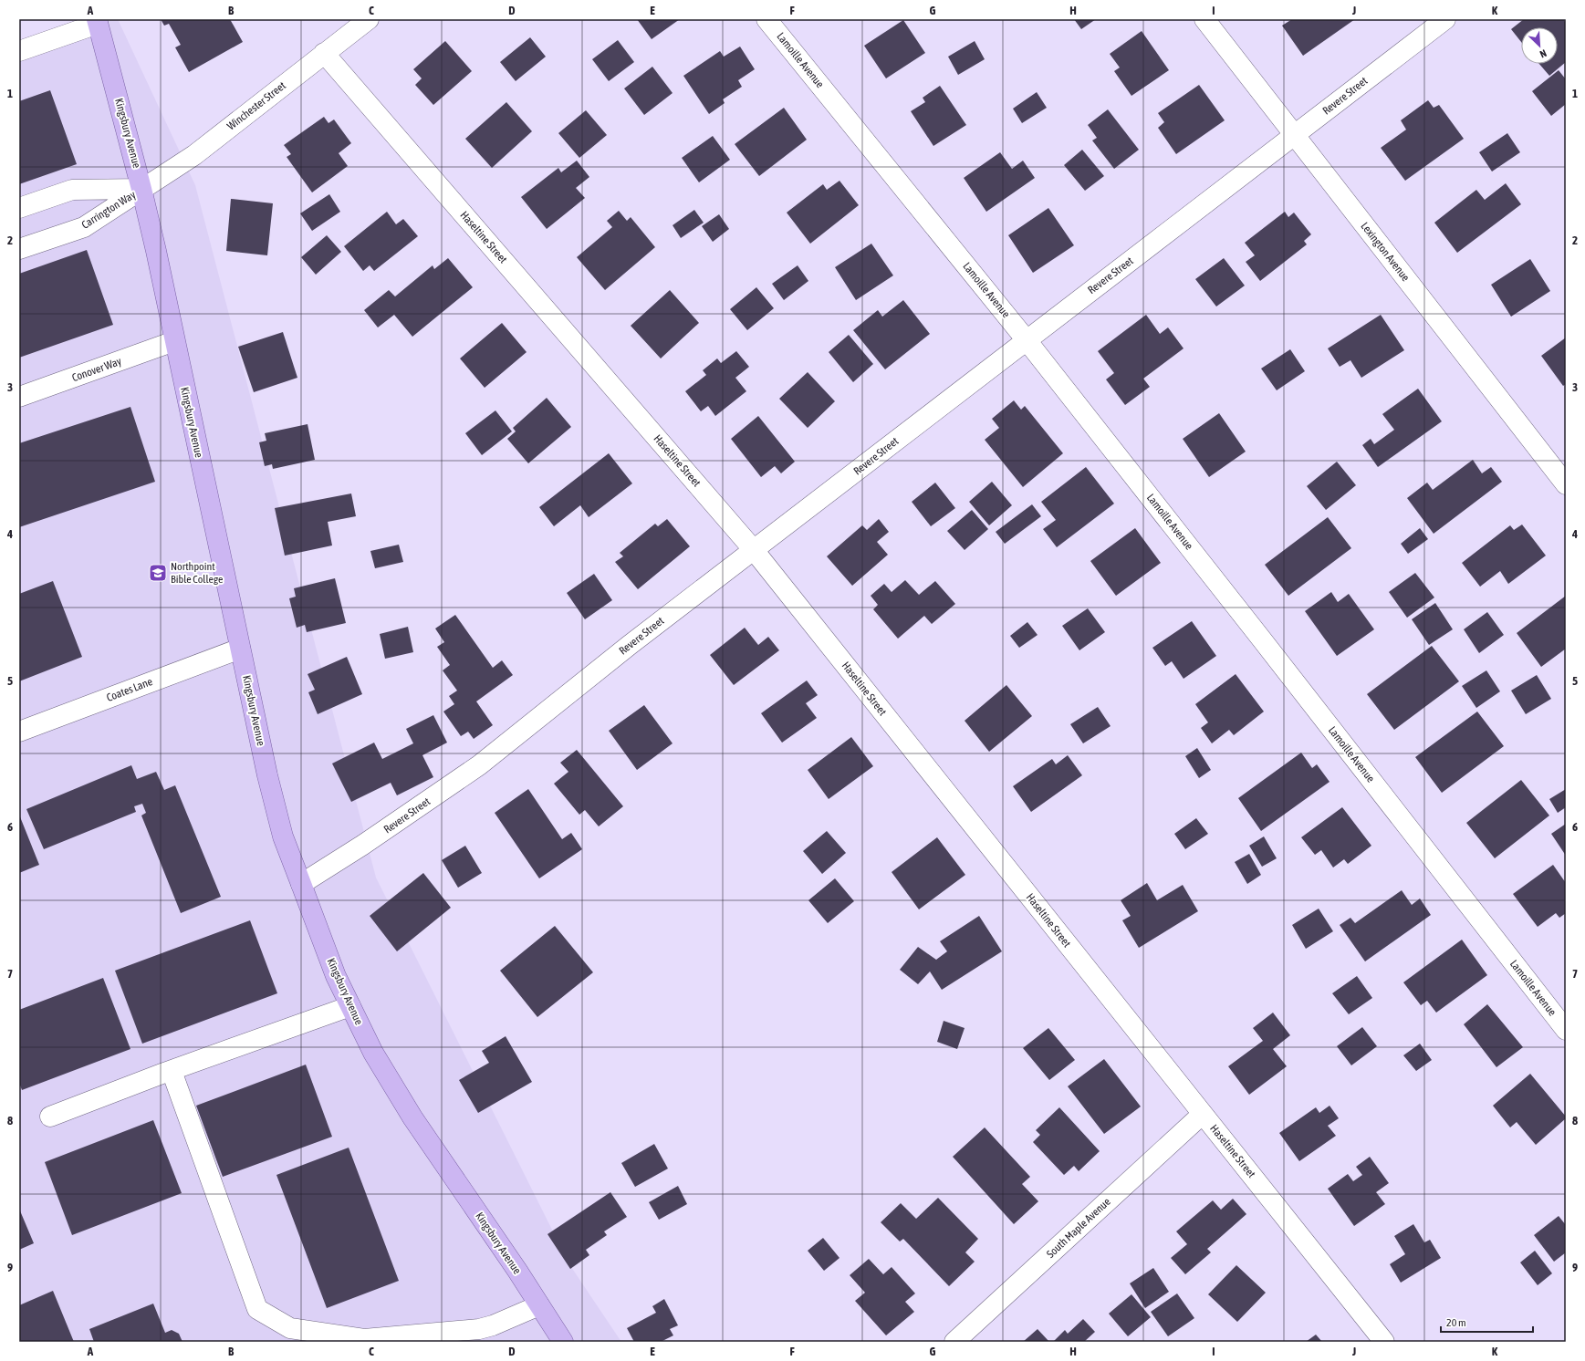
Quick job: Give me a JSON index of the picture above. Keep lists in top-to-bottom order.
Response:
{
  "streets": {
    "main road": ["Kingsbury Avenue"],
    "street": [
      "Lamoille Avenue",
      "Revere Street",
      "Winchester Street",
      "Carrington Way",
      "Haseltine Street",
      "Lexington Avenue",
      "Conover Way",
      "Coates Lane",
      "South Maple Avenue"
    ]
  },
  "crossings": [
    ["Lamoille Avenue", "Revere Street"],
    ["Revere Street", "Kingsbury Avenue"],
    ["Revere Street", "Haseltine Street"],
    ["Revere Street", "Lexington Avenue"],
    ["Winchester Street", "Kingsbury Avenue"],
    ["Winchester Street", "Carrington Way"],
    ["Winchester Street", "Haseltine Street"],
    ["Kingsbury Avenue", "Carrington Way"],
    ["Kingsbury Avenue", "Conover Way"],
    ["Kingsbury Avenue", "Coates Lane"],
    ["Haseltine Street", "South Maple Avenue"]
  ],
  "places": {
    "school or university": ["Northpoint Bible College"]
  },
  "scale_bar": "20 m",
  "north": "bottom right",
  "grid": {
    "columns": [
      "A",
      "B",
      "C",
      "D",
      "E",
      "F",
      "G",
      "H",
      "I",
      "J",
      "K"
    ],
    "rows": [
      "1",
      "2",
      "3",
      "4",
      "5",
      "6",
      "7",
      "8",
      "9"
    ]
  }
}
